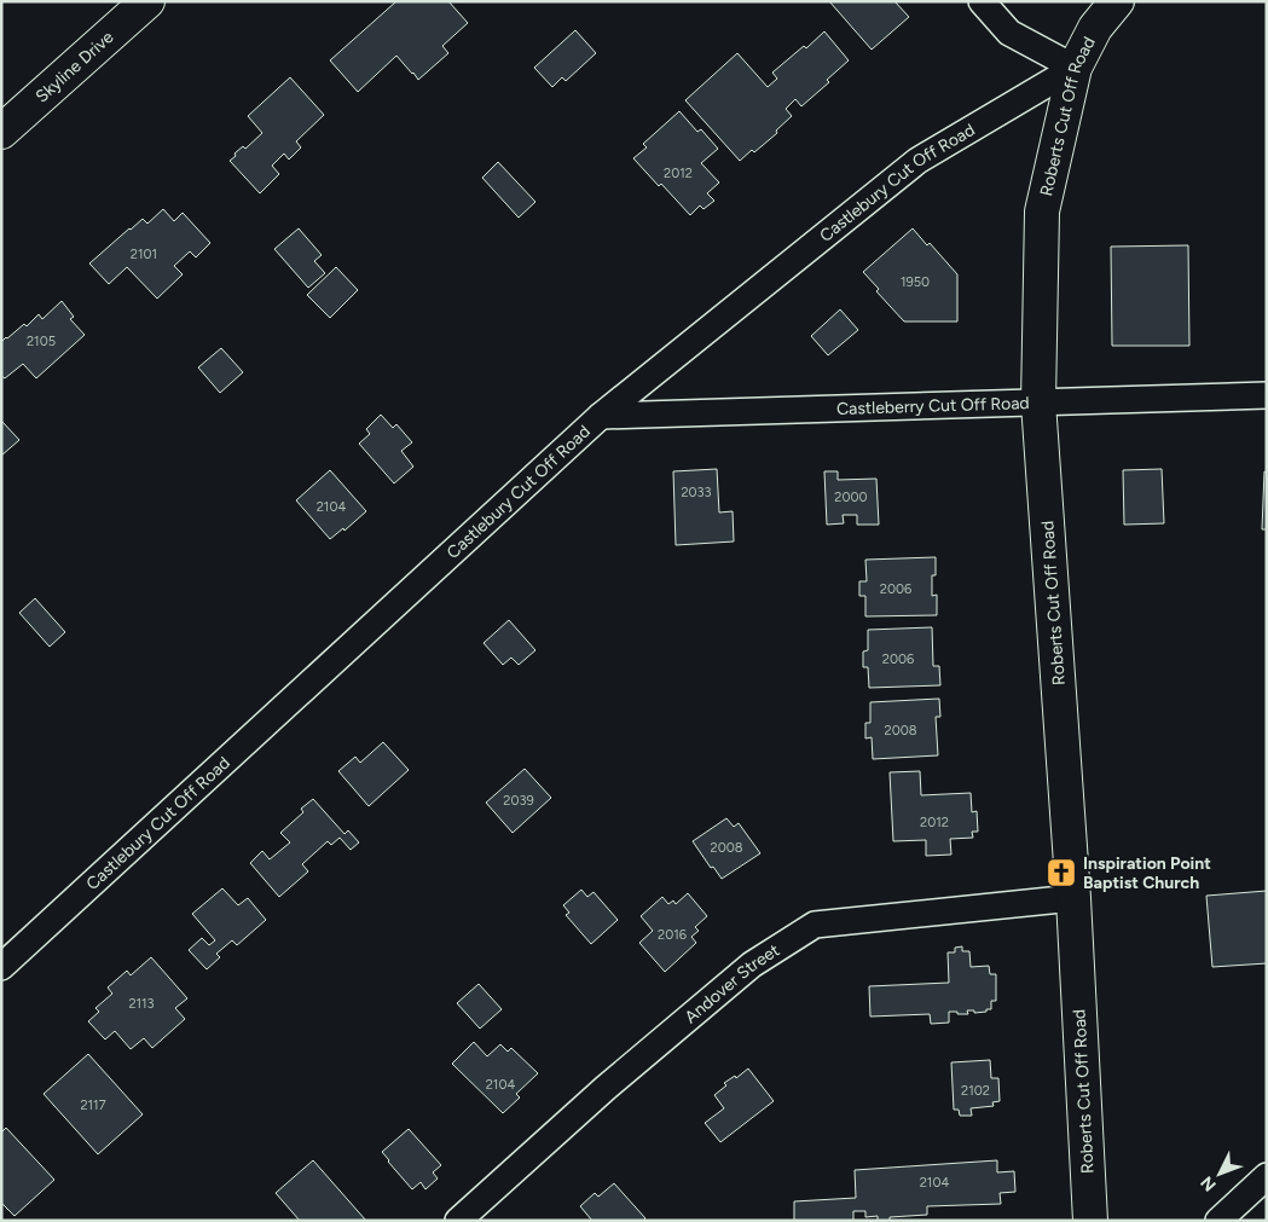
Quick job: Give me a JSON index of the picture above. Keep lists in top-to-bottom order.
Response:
{
  "streets": {
    "street": [
      "Skyline Drive",
      "Roberts Cut Off Road",
      "Castlebury Cut Off Road",
      "Castleberry Cut Off Road",
      "Andover Street"
    ]
  },
  "crossings": [
    ["Roberts Cut Off Road", "Castlebury Cut Off Road"],
    ["Roberts Cut Off Road", "Castleberry Cut Off Road"],
    ["Roberts Cut Off Road", "Andover Street"],
    ["Castlebury Cut Off Road", "Castleberry Cut Off Road"]
  ],
  "places": {
    "church": ["Inspiration Point Baptist Church"]
  },
  "house_numbers": [
    "2012",
    "2101",
    "1950",
    "2105",
    "2033",
    "2000",
    "2104",
    "2006",
    "2006",
    "2008",
    "2039",
    "2012",
    "2008",
    "2016",
    "2113",
    "2104",
    "2102",
    "2117",
    "2104"
  ],
  "north": "bottom left"
}
